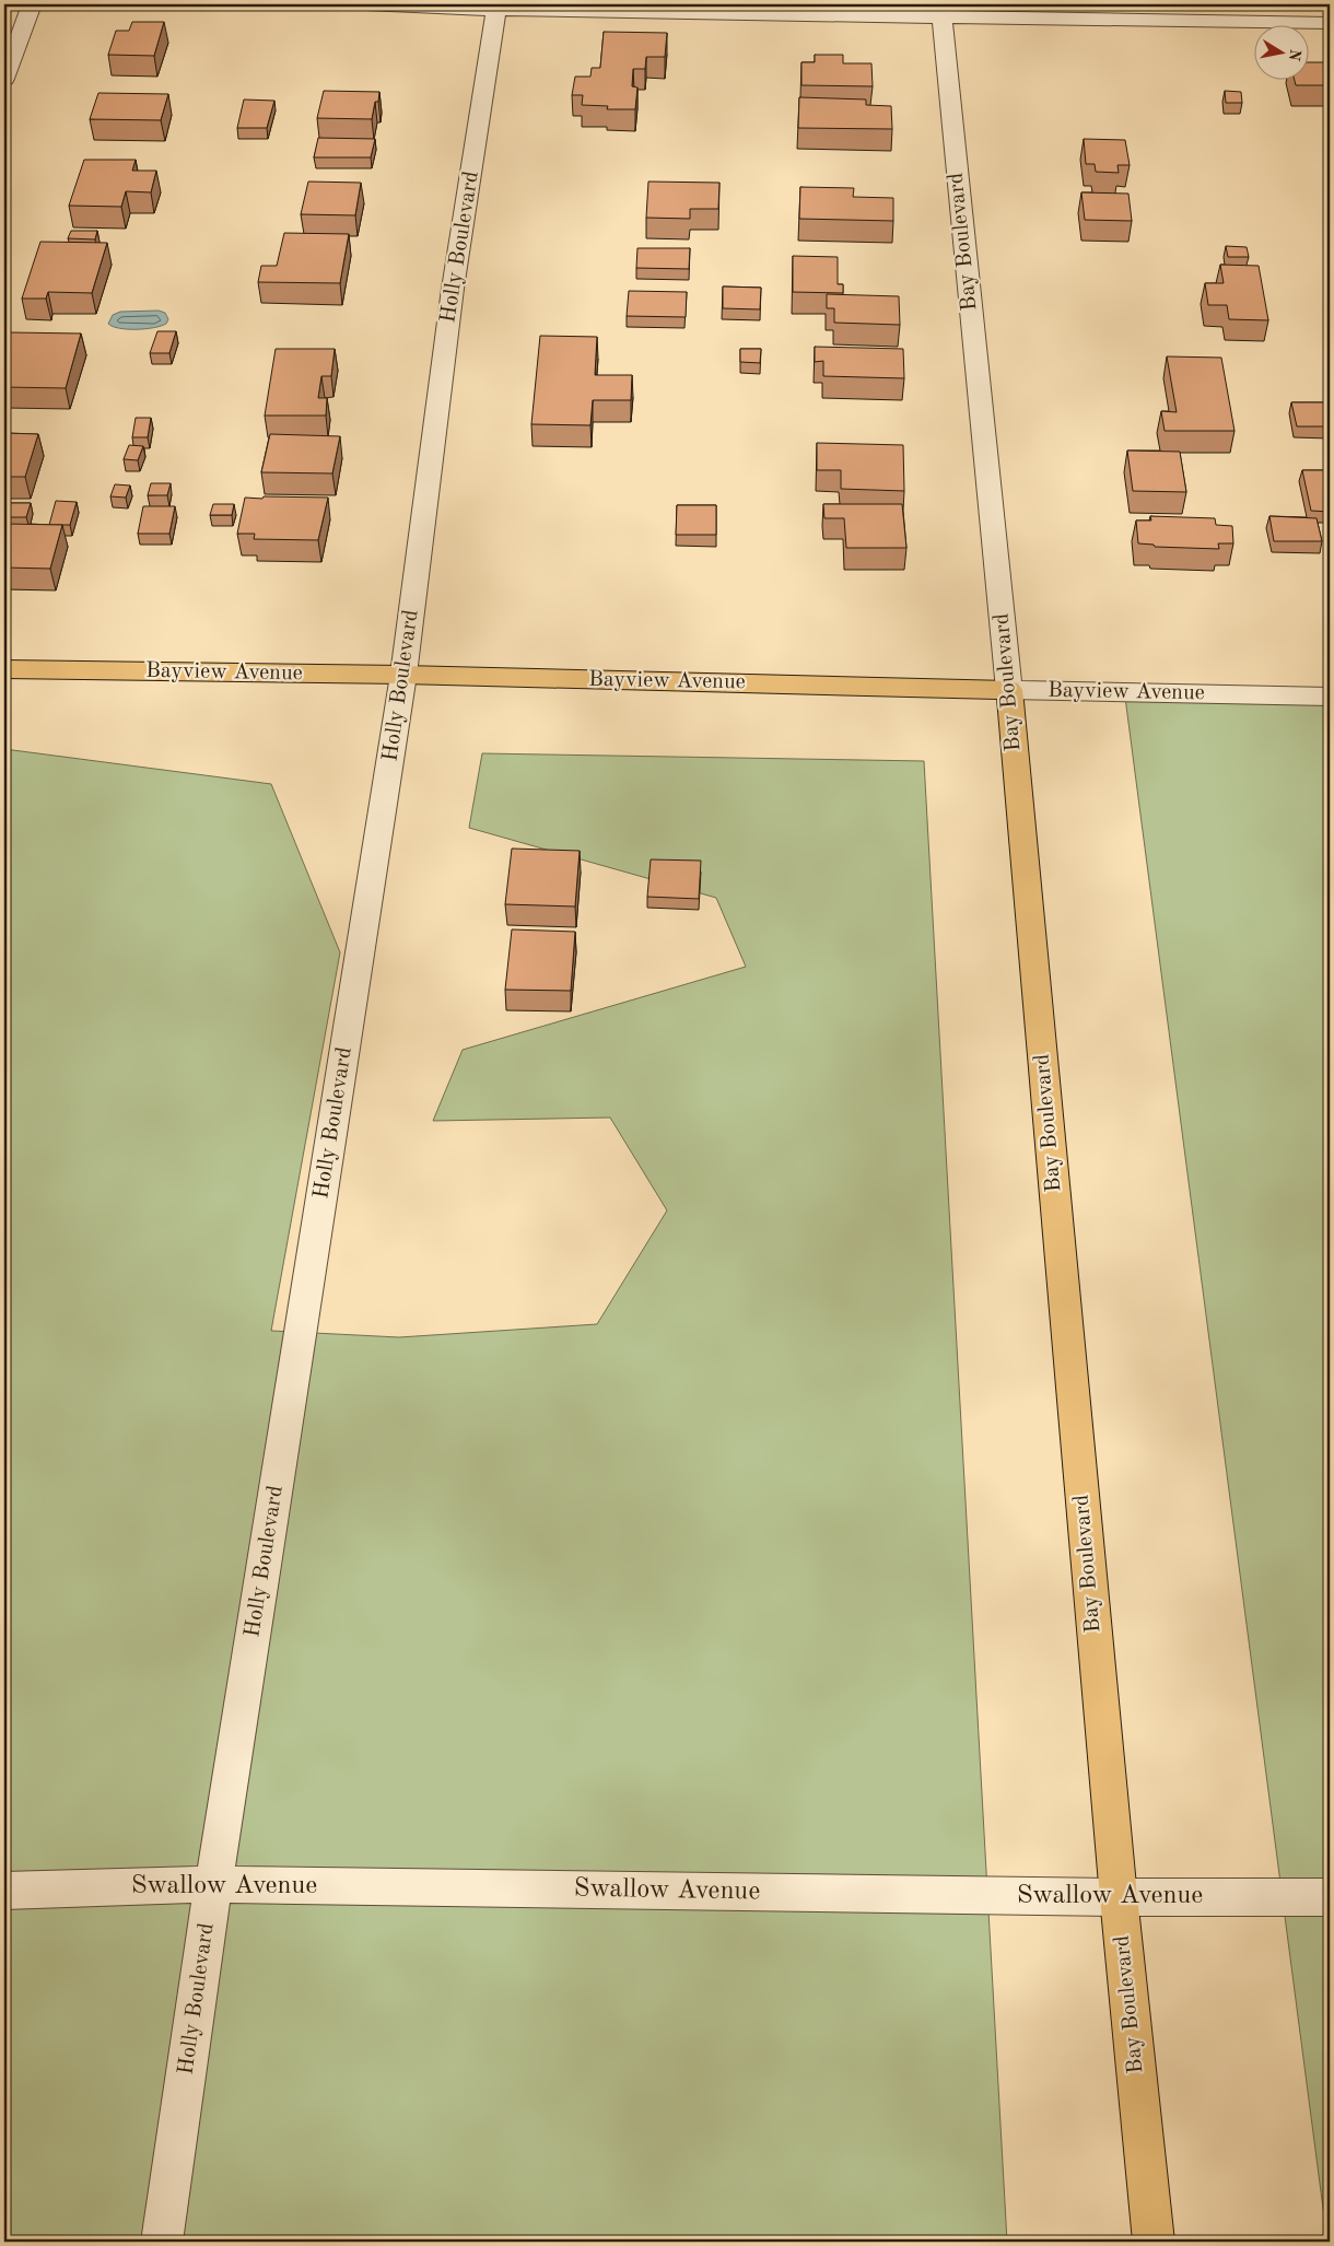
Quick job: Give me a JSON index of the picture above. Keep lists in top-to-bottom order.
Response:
{
  "streets": {
    "main road": ["Bay Boulevard", "Bayview Avenue"],
    "street": ["Holly Boulevard", "Swallow Avenue"]
  },
  "crossings": [
    ["Bay Boulevard", "Bayview Avenue"],
    ["Bay Boulevard", "Swallow Avenue"],
    ["Holly Boulevard", "Bayview Avenue"],
    ["Holly Boulevard", "Swallow Avenue"]
  ],
  "north": "right"
}
